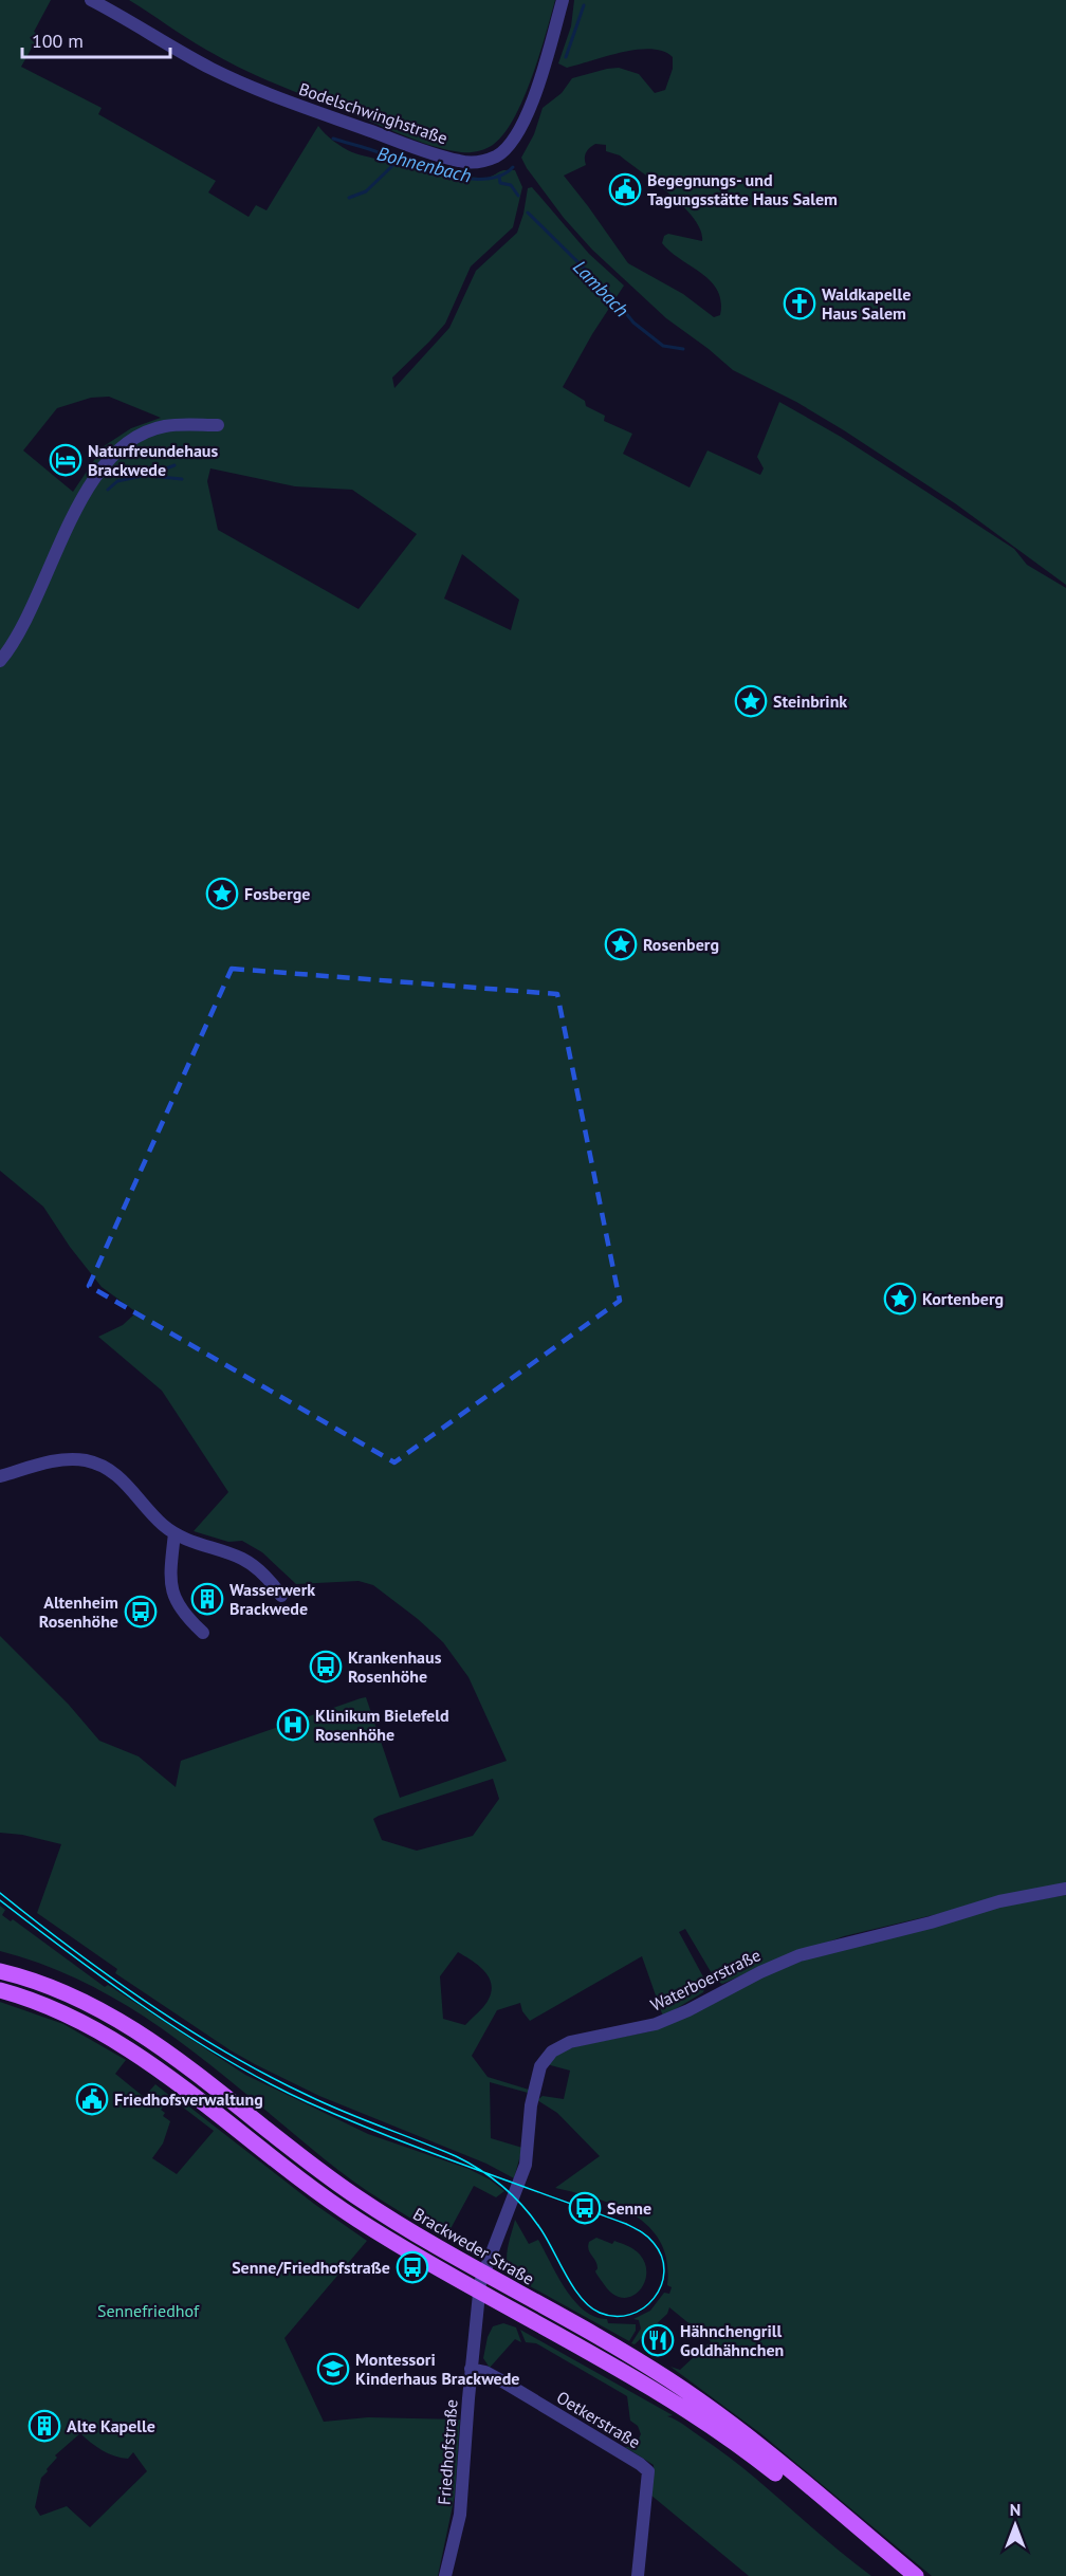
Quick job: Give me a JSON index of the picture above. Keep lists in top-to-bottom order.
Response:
{
  "streets": {
    "main road": ["Brackweder Straße"],
    "street": [
      "Bodelschwinghstraße",
      "Waterboerstraße",
      "Oetkerstraße",
      "Friedhofstraße"
    ]
  },
  "crossings": [
    ["Waterboerstraße", "Brackweder Straße"],
    ["Waterboerstraße", "Friedhofstraße"],
    ["Brackweder Straße", "Friedhofstraße"],
    ["Oetkerstraße", "Friedhofstraße"]
  ],
  "water": ["Bohnenbach", "Lambach"],
  "parks": ["Sennefriedhof"],
  "places": {
    "public building": ["Begegnungs- und Tagungsstätte Haus Salem", "Friedhofsverwaltung"],
    "church": ["Waldkapelle Haus Salem"],
    "hotel": ["Naturfreundehaus Brackwede"],
    "place": [
      "Steinbrink",
      "Fosberge",
      "Rosenberg",
      "Kortenberg"
    ],
    "building": ["Wasserwerk Brackwede", "Alte Kapelle"],
    "bus stop": [
      "Altenheim Rosenhöhe",
      "Krankenhaus Rosenhöhe",
      "Senne",
      "Senne/Friedhofstraße"
    ],
    "hospital": ["Klinikum Bielefeld Rosenhöhe"],
    "restaurant": ["Hähnchengrill Goldhähnchen"],
    "school or university": ["Montessori Kinderhaus Brackwede"]
  },
  "scale_bar": "100 m",
  "north": "top"
}
